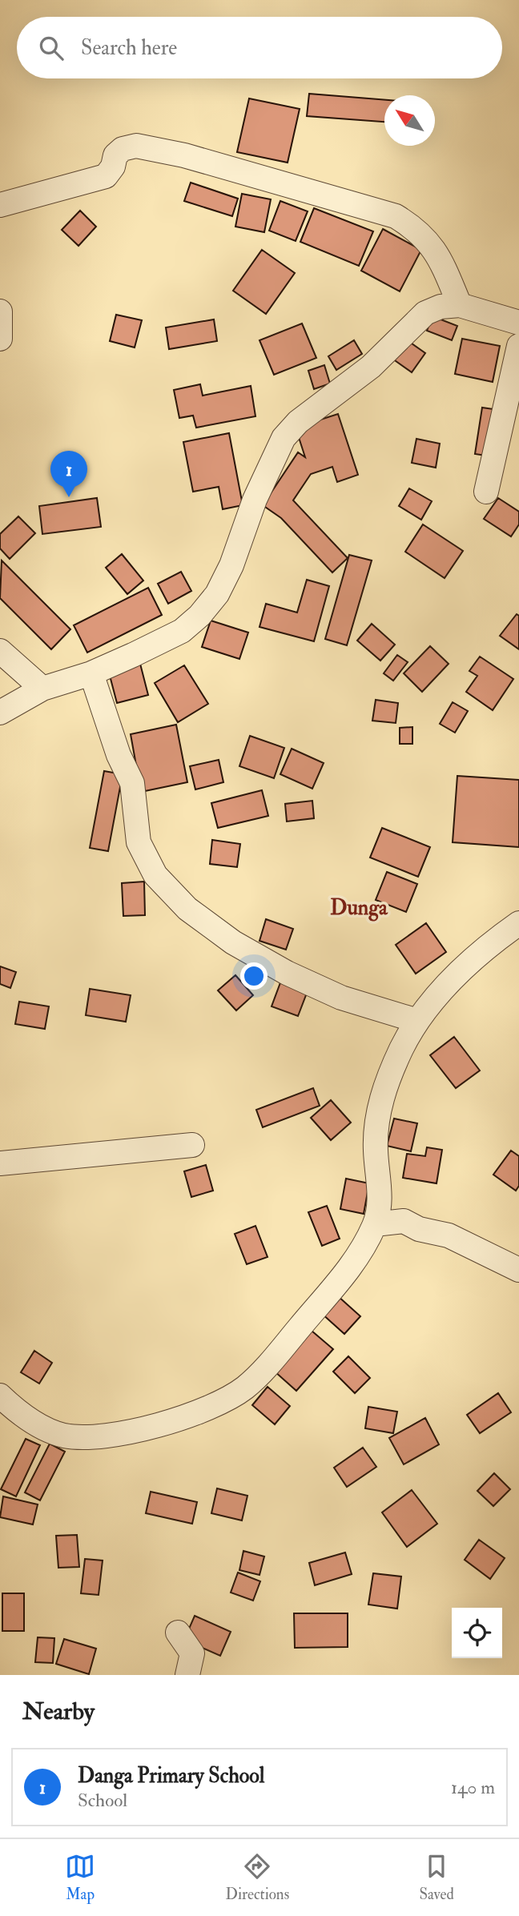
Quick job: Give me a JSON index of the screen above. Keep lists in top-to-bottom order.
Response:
{
  "districts": ["Dunga"],
  "north": "top left",
  "page": {
    "search": "Search here",
    "pins": "1",
    "heading": "Nearby",
    "list": [
      {
        "mark": "1",
        "name": "Danga Primary School",
        "note": "School",
        "value": "140 m"
      }
    ],
    "nav": ["Map", "Directions", "Saved"]
  }
}
